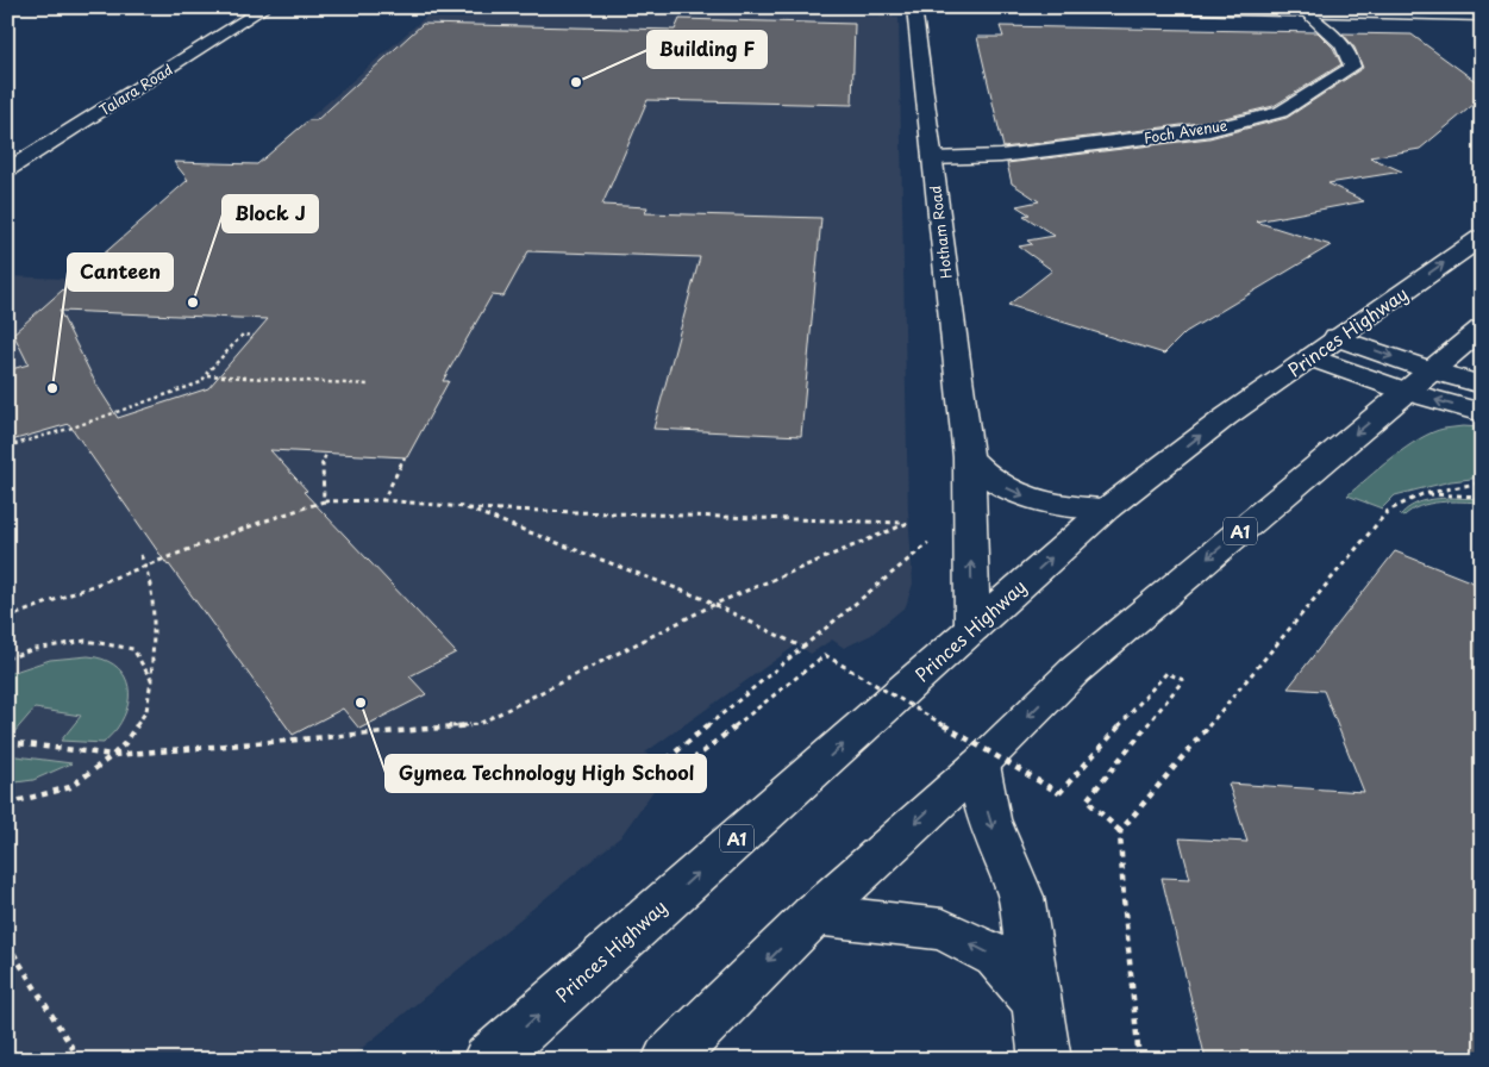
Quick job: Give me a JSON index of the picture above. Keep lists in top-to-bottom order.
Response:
{
  "streets": {
    "main road": [
      "Talara Road",
      "Foch Avenue",
      "Hotham Road",
      "Princes Highway",
      "A1"
    ]
  },
  "crossings": [
    ["Foch Avenue", "Hotham Road"],
    ["Hotham Road", "Princes Highway"]
  ],
  "places": [
    "Building F",
    "Block J",
    "Canteen",
    "Gymea Technology High School"
  ]
}
